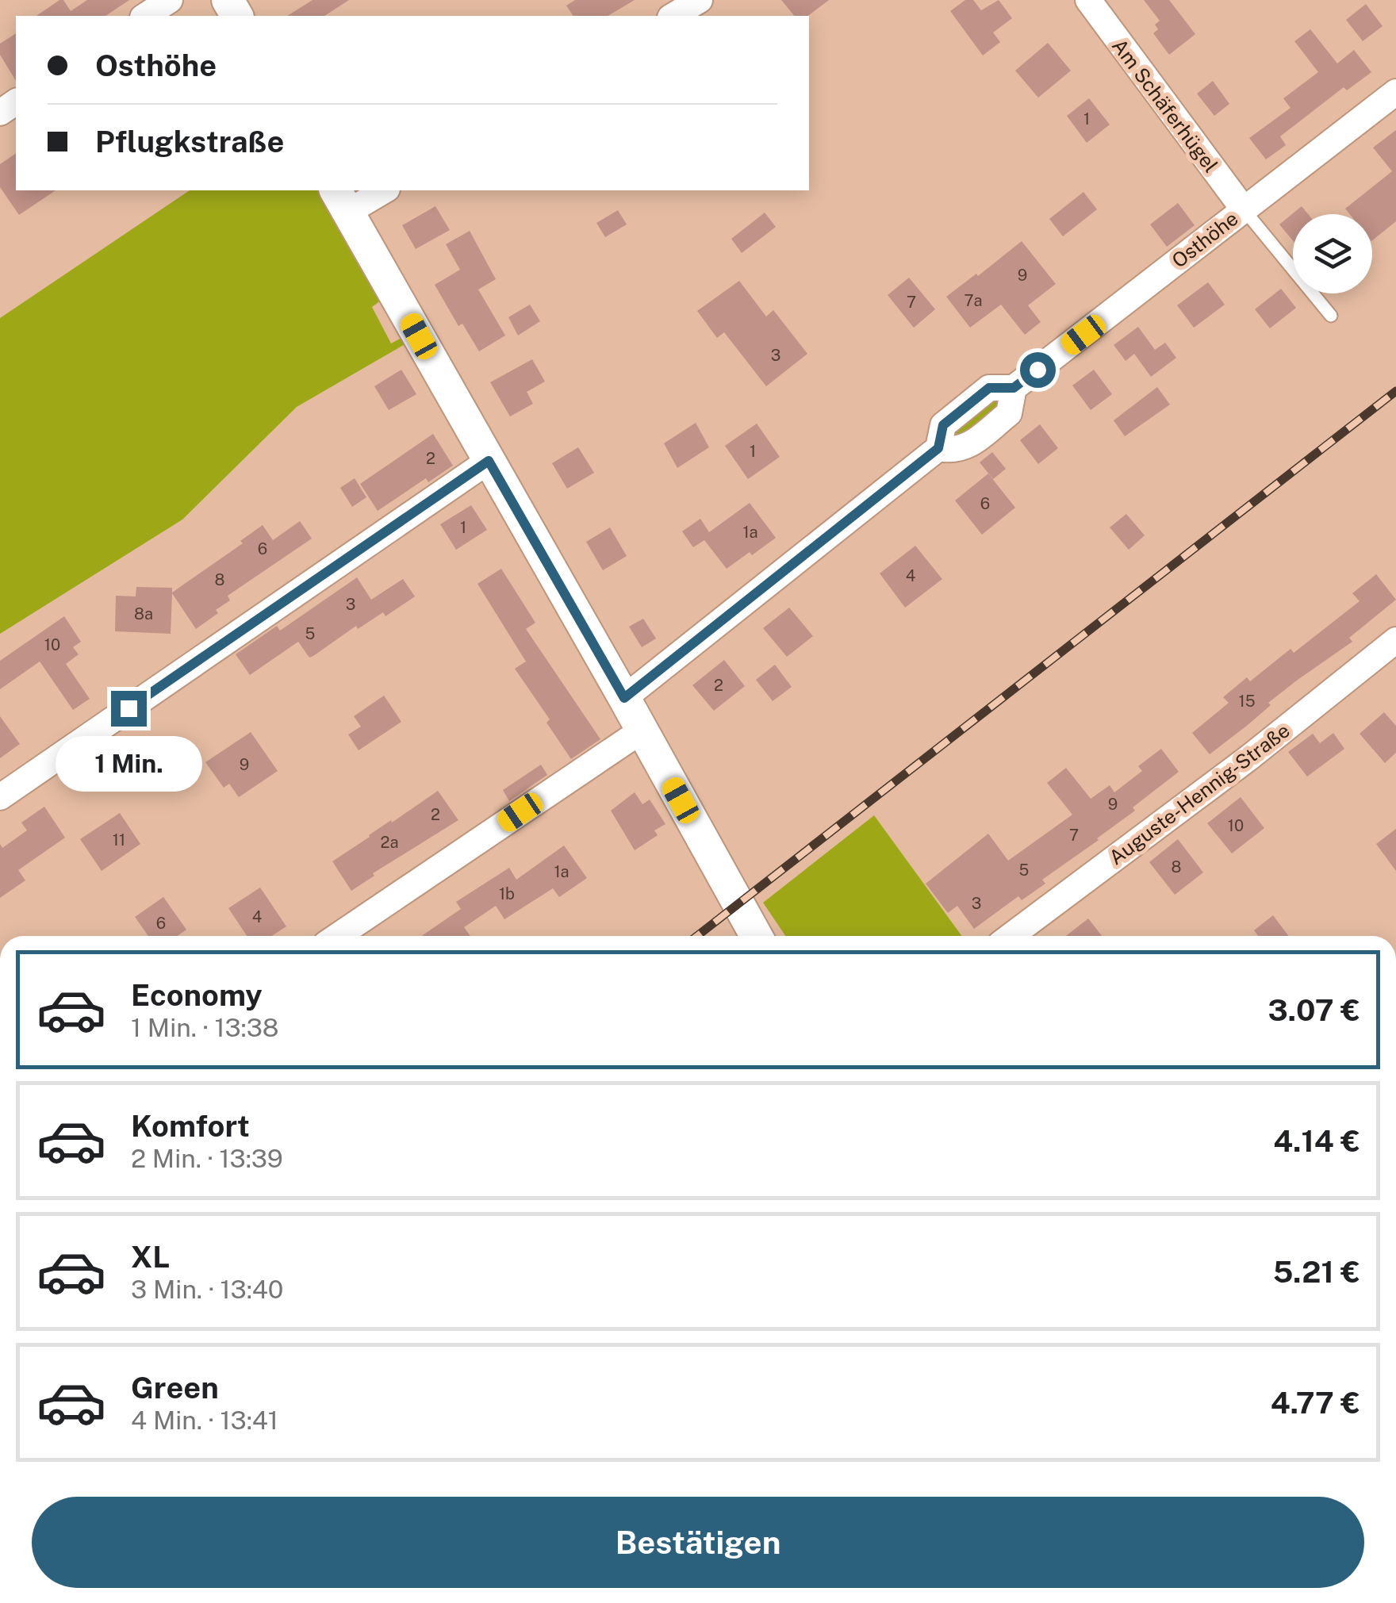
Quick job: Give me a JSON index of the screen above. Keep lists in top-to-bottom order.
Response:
{
  "streets": {
    "street": ["Am Schäferhügel", "Osthöhe", "Auguste-Hennig-Straße"]
  },
  "crossings": [
    ["Am Schäferhügel", "Osthöhe"]
  ],
  "house_numbers": [
    "1",
    "9",
    "7a",
    "7",
    "3",
    "1",
    "2",
    "6",
    "1",
    "1a",
    "6",
    "4",
    "8",
    "3",
    "8a",
    "5",
    "10",
    "2",
    "15",
    "9",
    "9",
    "2",
    "10",
    "7",
    "11",
    "2a",
    "8",
    "5",
    "1a",
    "1b",
    "3",
    "4",
    "6"
  ],
  "page": {
    "banner": ["Osthöhe", "Pflugkstraße"],
    "bubble": "1 Min.",
    "list": [
      {
        "name": "Economy",
        "note": "1 Min. · 13:38",
        "value": "3.07 €"
      },
      {
        "name": "Komfort",
        "note": "2 Min. · 13:39",
        "value": "4.14 €"
      },
      {
        "name": "XL",
        "note": "3 Min. · 13:40",
        "value": "5.21 €"
      },
      {
        "name": "Green",
        "note": "4 Min. · 13:41",
        "value": "4.77 €"
      }
    ],
    "buttons": "Bestätigen"
  }
}
